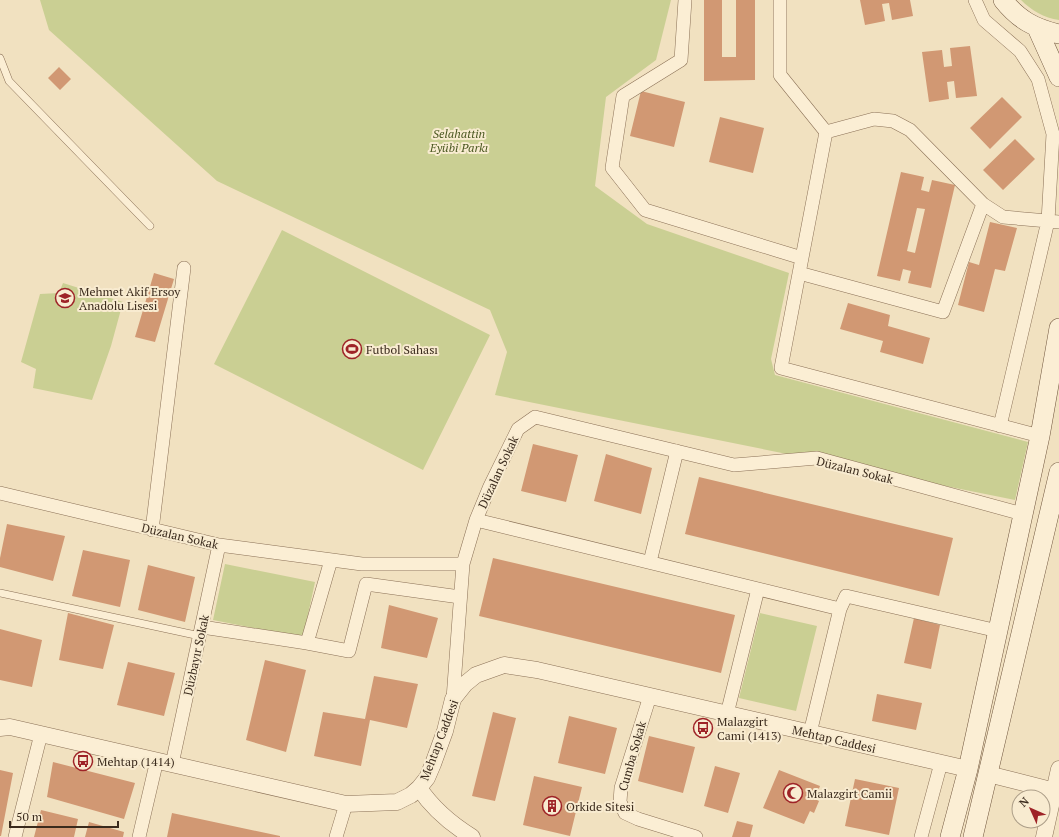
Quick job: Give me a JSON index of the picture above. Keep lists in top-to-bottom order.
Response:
{
  "streets": {
    "street": [
      "Düzalan Sokak",
      "Düzbayır Sokak",
      "Mehtap Caddesi",
      "Cumba Sokak"
    ]
  },
  "crossings": [
    ["Düzalan Sokak", "Düzbayır Sokak"],
    ["Düzbayır Sokak", "Mehtap Caddesi"],
    ["Mehtap Caddesi", "Cumba Sokak"]
  ],
  "parks": ["Selahattin Eyübi Parkı"],
  "places": {
    "school or university": ["Mehmet Akif Ersoy Anadolu Lisesi"],
    "sports": ["Futbol Sahası"],
    "bus stop": ["Malazgirt Cami (1413)", "Mehtap (1414)"],
    "mosque": ["Malazgirt Camii"],
    "building": ["Orkide Sitesi"]
  },
  "scale_bar": "50 m",
  "north": "top left"
}
